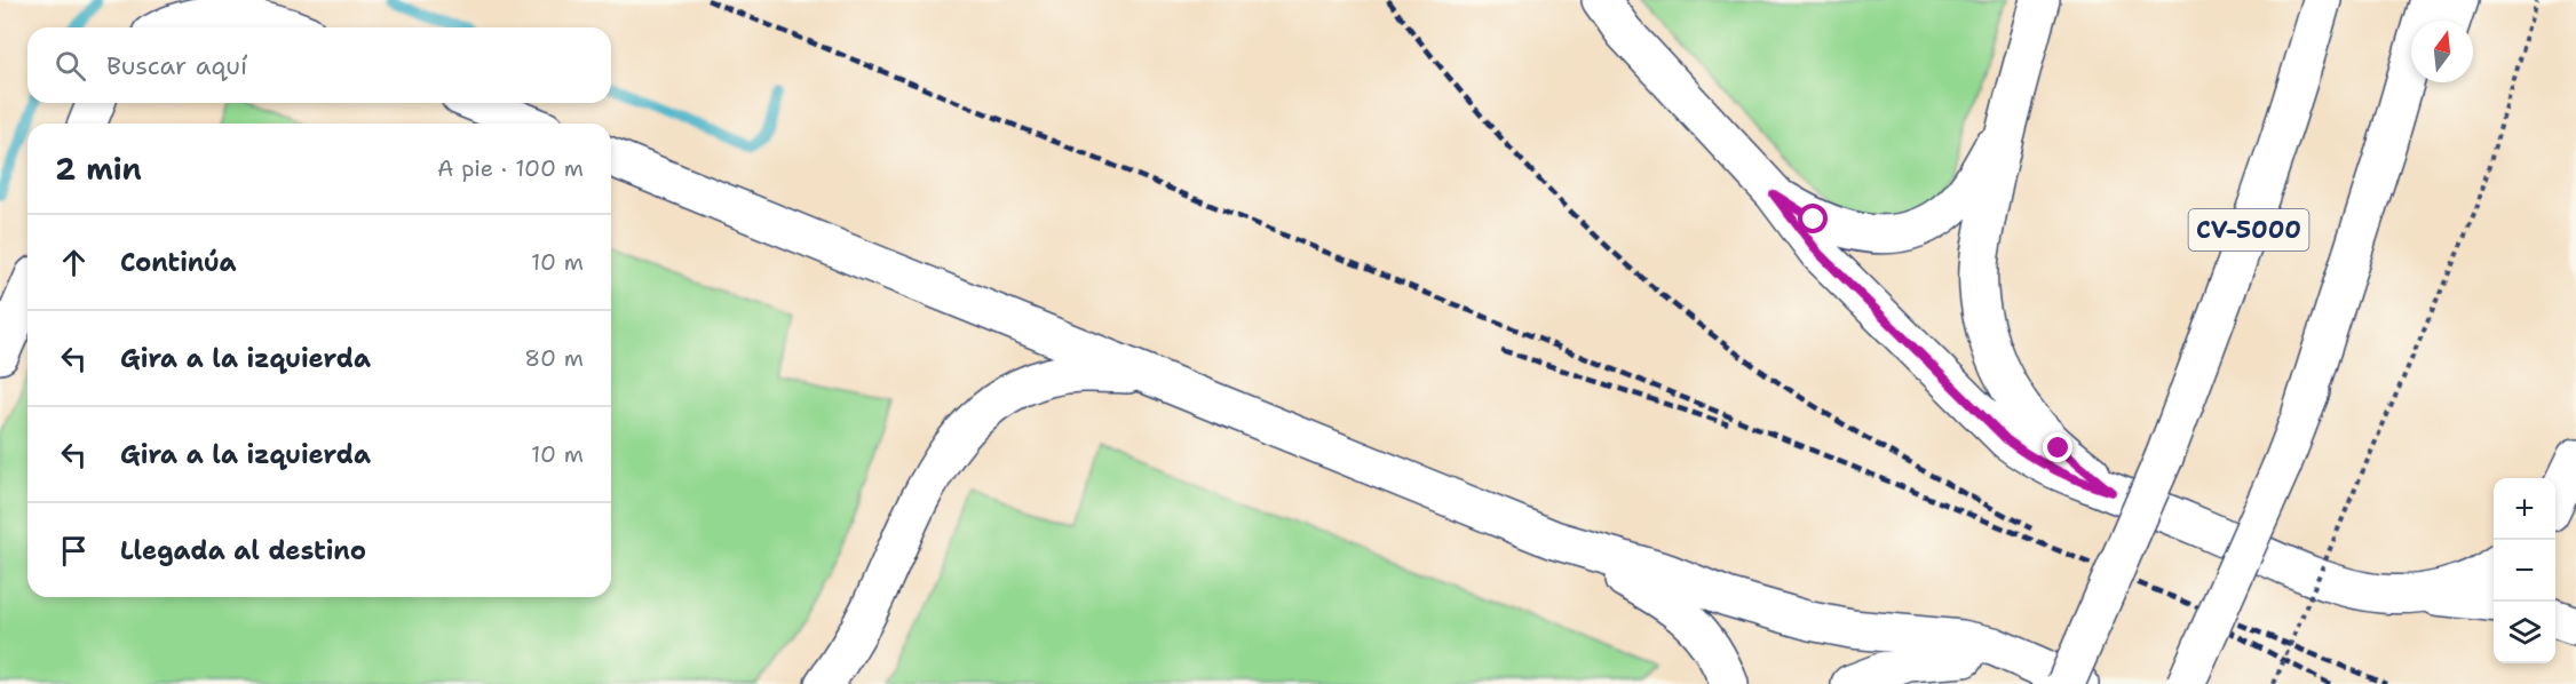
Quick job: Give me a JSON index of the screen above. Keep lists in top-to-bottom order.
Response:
{
  "streets": {
    "main road": ["CV-5000"]
  },
  "north": "top",
  "page": {
    "search": "Buscar aquí",
    "heading": ["2 min", "A pie · 100 m"],
    "list": [
      ["Continúa", "10 m"],
      ["Gira a la izquierda", "80 m"],
      ["Gira a la izquierda", "10 m"],
      "Llegada al destino"
    ],
    "map_buttons": ["+", "−"]
  }
}
